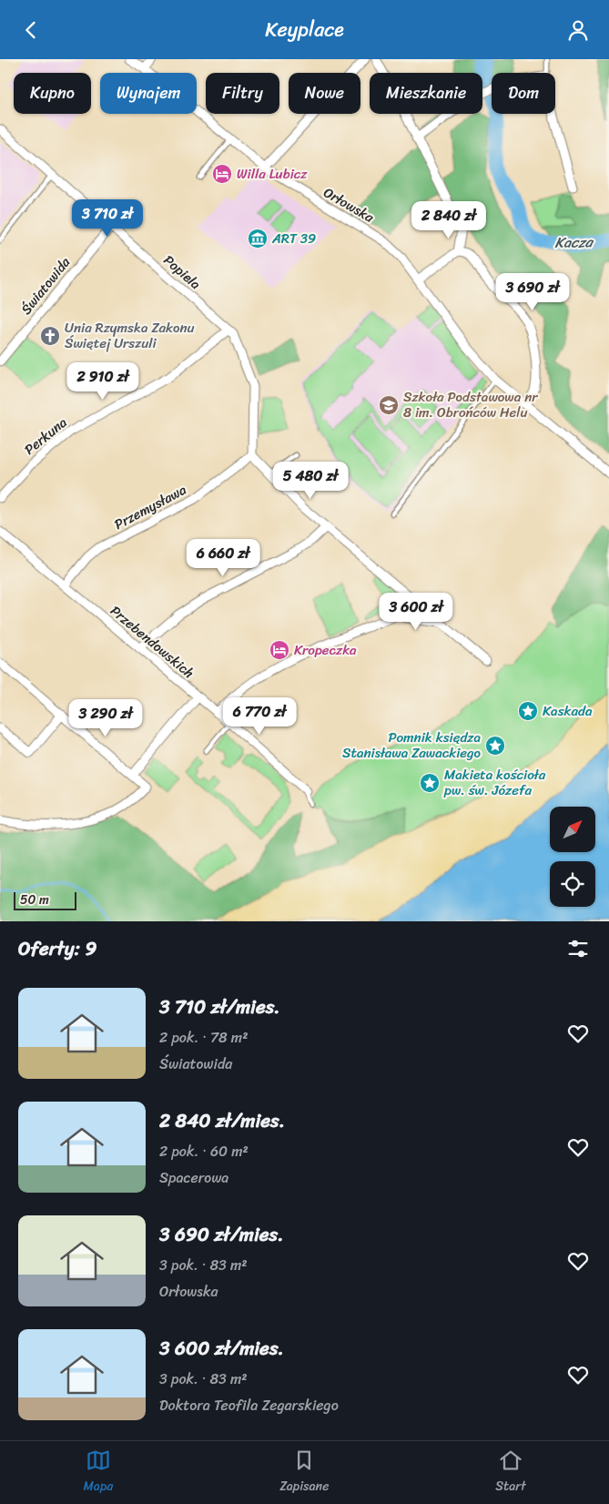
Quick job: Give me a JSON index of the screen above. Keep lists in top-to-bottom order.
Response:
{
  "streets": {
    "street": [
      "Orłowska",
      "Popiela",
      "Światowida",
      "Perkuna",
      "Przemysława",
      "Przebendowskich"
    ]
  },
  "crossings": [
    ["Popiela", "Światowida"],
    ["Popiela", "Perkuna"],
    ["Popiela", "Przemysława"],
    ["Przemysława", "Przebendowskich"]
  ],
  "water": ["Kacza"],
  "places": {
    "hotel": ["Willa Lubicz", "Kropeczka"],
    "museum": ["ART 39"],
    "church": ["Unia Rzymska Zakonu Świętej Urszuli"],
    "school or university": ["Szkoła Podstawowa nr 8 im. Obrońców Helu"],
    "place": ["Kaskada", "Pomnik księdza Stanisława Zawackiego", "Makieta kościoła pw. św. Józefa"]
  },
  "scale_bar": "50 m",
  "north": "top right",
  "page": {
    "header": "Keyplace",
    "chip": [
      "Kupno",
      "Wynajem",
      "Filtry",
      "Nowe",
      "Mieszkanie",
      "Dom"
    ],
    "price": [
      "3 710 zł",
      "2 840 zł",
      "3 690 zł",
      "2 910 zł",
      "5 480 zł",
      "6 660 zł",
      "3 600 zł",
      "6 770 zł",
      "3 290 zł"
    ],
    "scale": "50 m",
    "heading": "Oferty: 9",
    "list": [
      {
        "name": "3 710 zł/mies.",
        "note": "2 pok. · 78 m² · Światowida"
      },
      {
        "name": "2 840 zł/mies.",
        "note": "2 pok. · 60 m² · Spacerowa"
      },
      {
        "name": "3 690 zł/mies.",
        "note": "3 pok. · 83 m² · Orłowska"
      },
      {
        "name": "3 600 zł/mies.",
        "note": "3 pok. · 83 m² · Doktora Teofila Zegarskiego"
      }
    ],
    "tabs": ["Mapa", "Zapisane", "Start"]
  }
}
